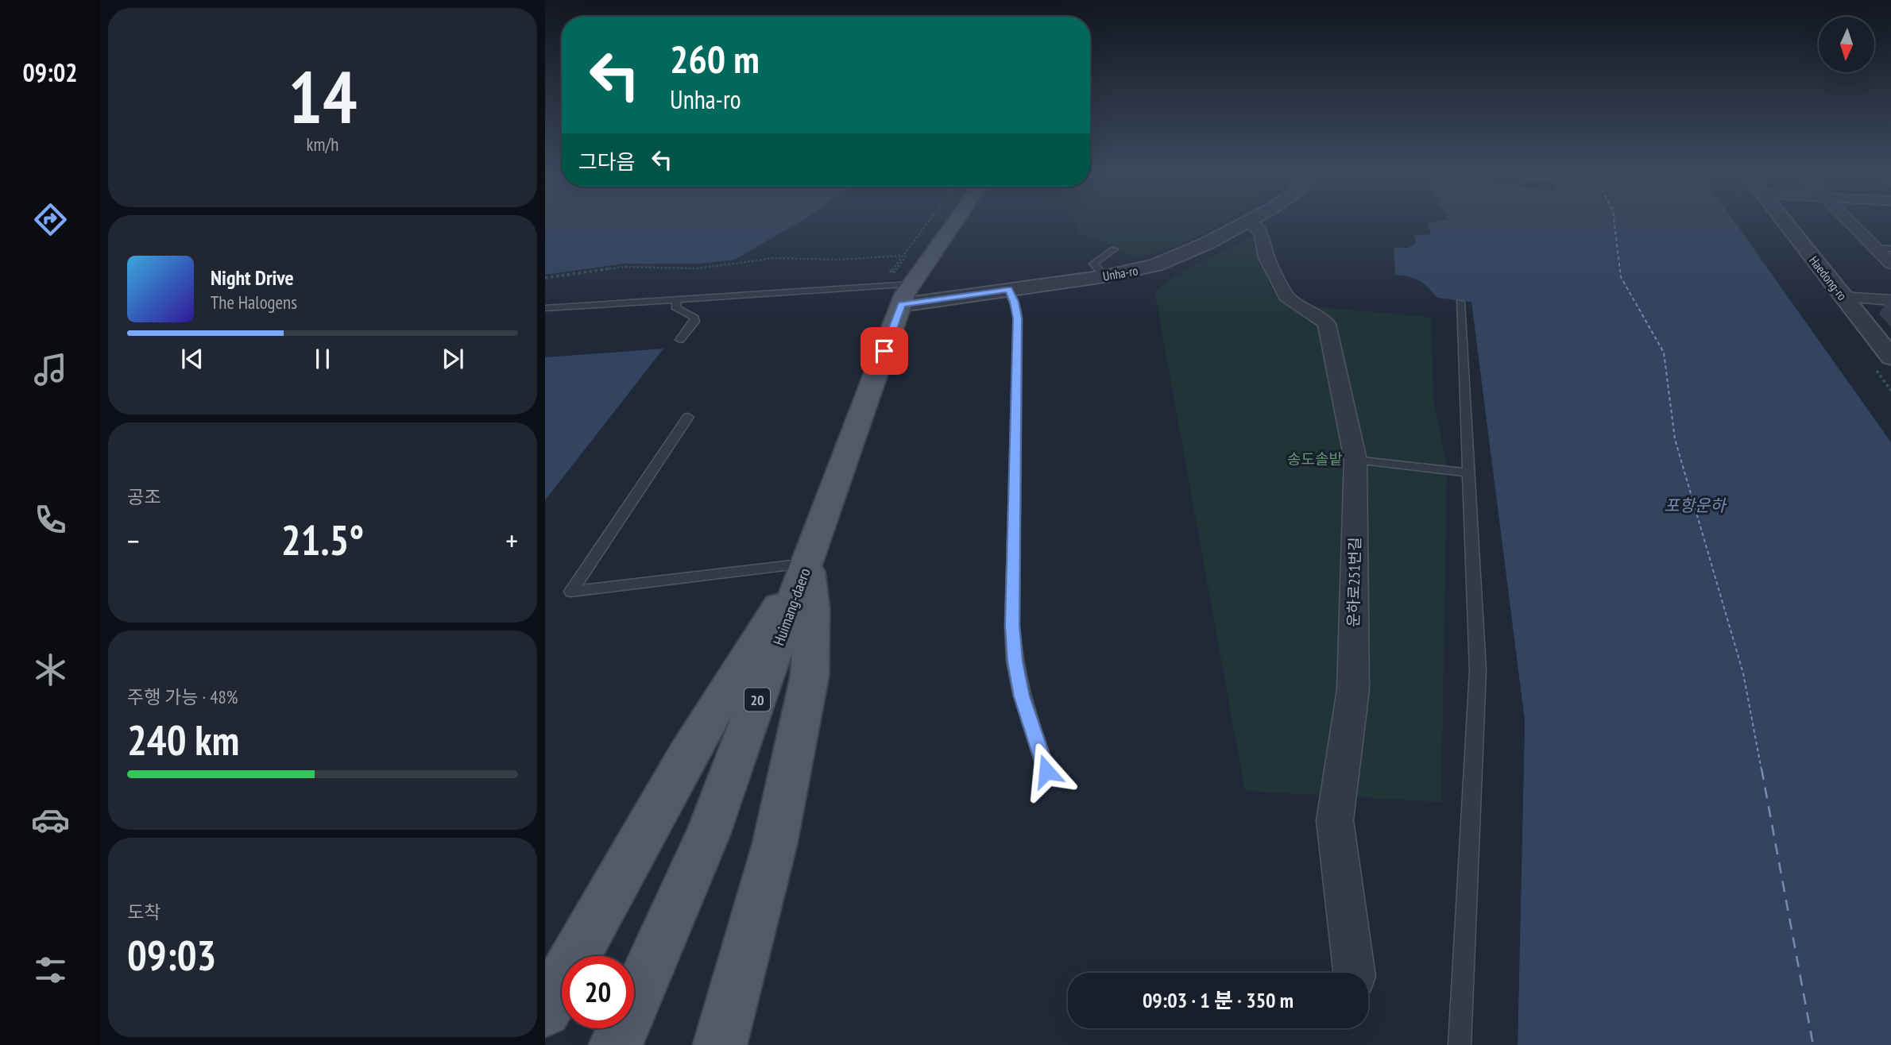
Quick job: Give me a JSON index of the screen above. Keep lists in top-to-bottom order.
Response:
{
  "streets": {
    "main road": ["Huimang-daero", "20"],
    "street": ["Unha-ro", "Haedong-ro", "운하로251번길"]
  },
  "crossings": [
    ["Unha-ro", "운하로251번길"],
    ["Unha-ro", "Huimang-daero"]
  ],
  "water": ["포항운하"],
  "parks": ["송도솔밭"],
  "north": "bottom",
  "page": {
    "tabs": "09:02",
    "tile": [
      ["14", "km/h"],
      "공조",
      ["주행 가능 · 48%", "240 km"],
      ["도착", "09:03"]
    ],
    "turn": ["260 m", "Unha-ro"],
    "then": "그다음",
    "song": ["Night Drive", "The Halogens"],
    "heat": ["−", "21.5°", "+"],
    "limit": "20",
    "trip": "09:03 · 1 분 · 350 m"
  }
}
